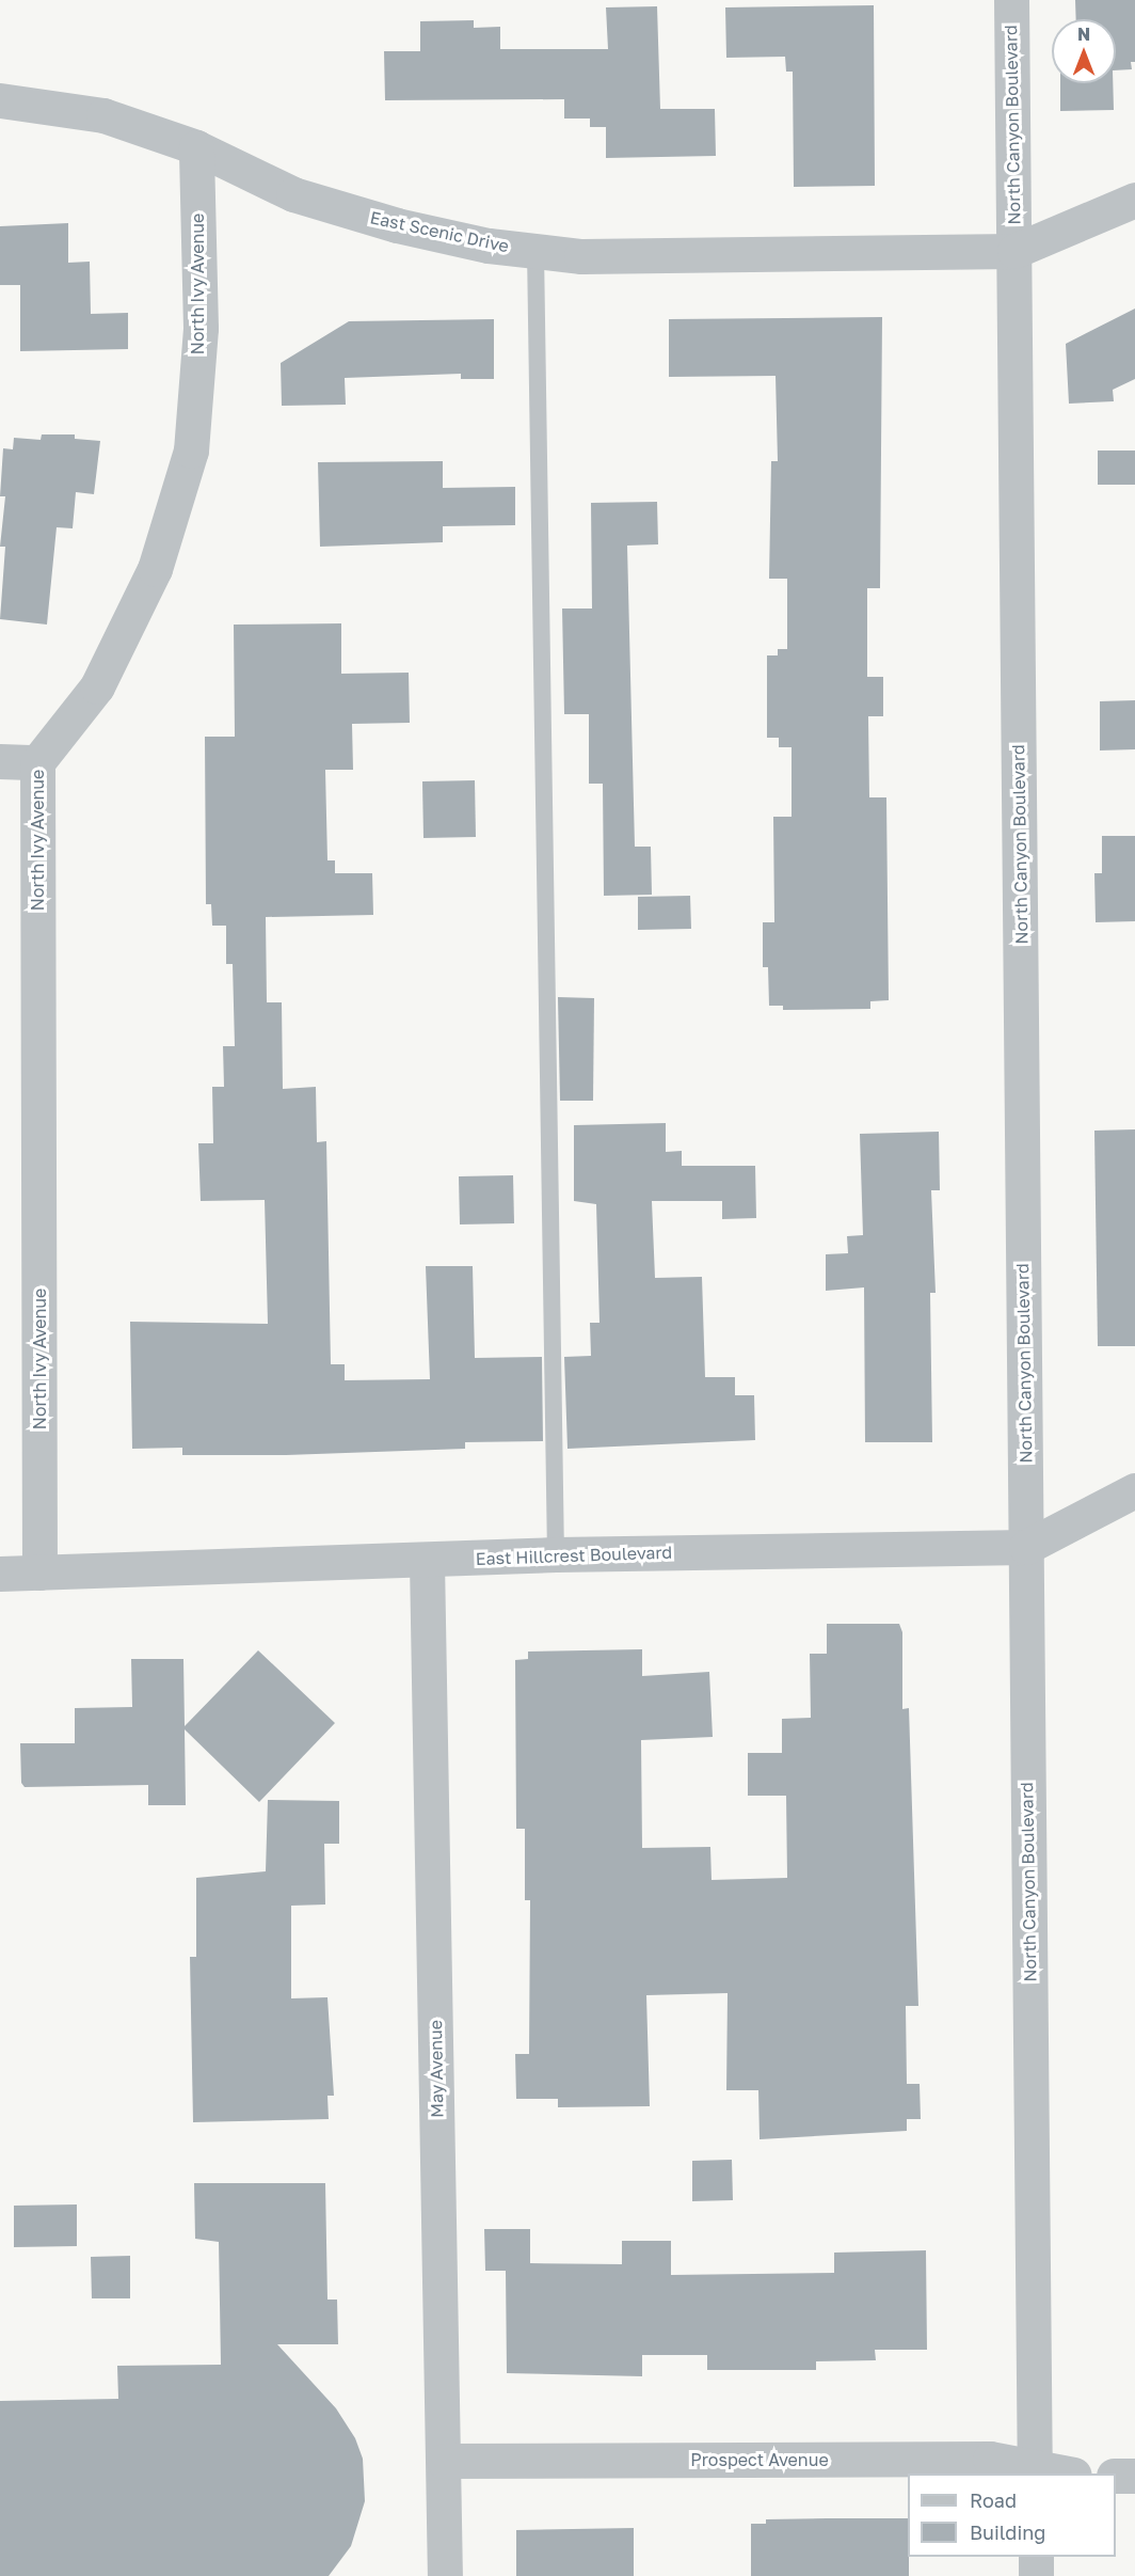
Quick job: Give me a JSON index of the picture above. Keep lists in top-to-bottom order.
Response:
{
  "streets": {
    "street": [
      "North Canyon Boulevard",
      "East Scenic Drive",
      "North Ivy Avenue",
      "East Hillcrest Boulevard",
      "May Avenue",
      "Prospect Avenue"
    ]
  },
  "crossings": [
    ["North Canyon Boulevard", "East Scenic Drive"],
    ["North Canyon Boulevard", "East Hillcrest Boulevard"],
    ["North Canyon Boulevard", "Prospect Avenue"],
    ["East Scenic Drive", "North Ivy Avenue"],
    ["North Ivy Avenue", "East Hillcrest Boulevard"],
    ["East Hillcrest Boulevard", "May Avenue"],
    ["May Avenue", "Prospect Avenue"]
  ],
  "legend": ["Road", "Building"],
  "north": "top"
}
